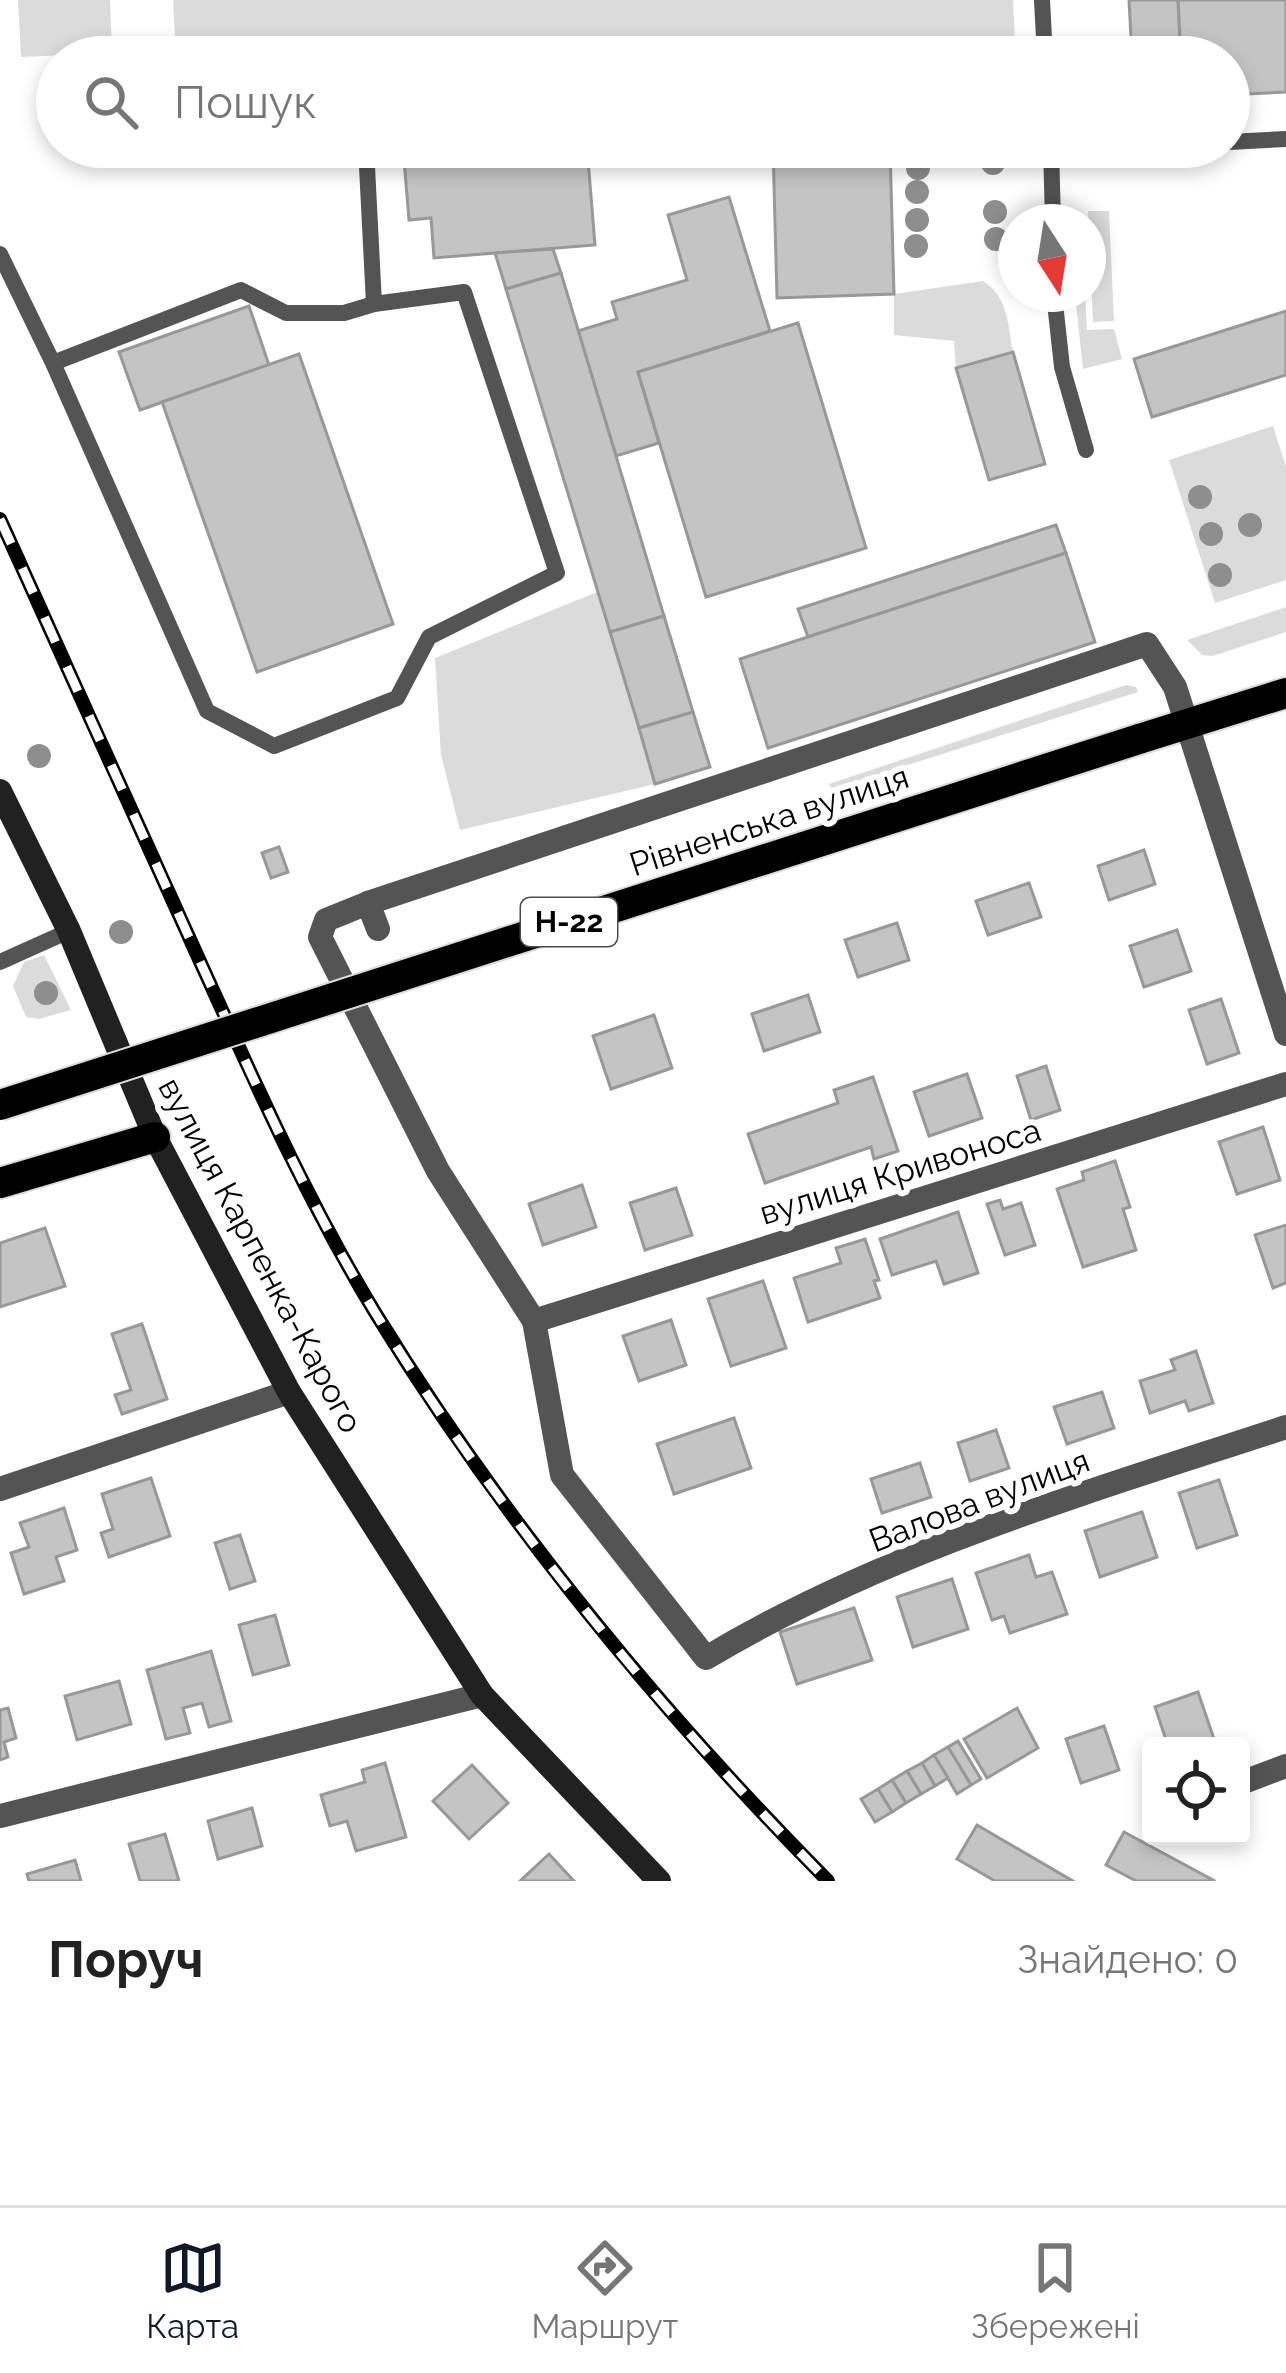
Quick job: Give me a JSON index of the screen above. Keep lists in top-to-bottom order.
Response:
{
  "streets": {
    "main road": ["Рівненська вулиця", "Н-22"],
    "street": ["вулиця Кривоноса", "вулиця Карпенка-Карого", "Валова вулиця"]
  },
  "crossings": [
    ["вулиця Кривоноса", "Валова вулиця"]
  ],
  "north": "bottom",
  "page": {
    "search": "Пошук",
    "heading": ["Поруч", "Знайдено: 0"],
    "nav": ["Карта", "Маршрут", "Збережені"]
  }
}
